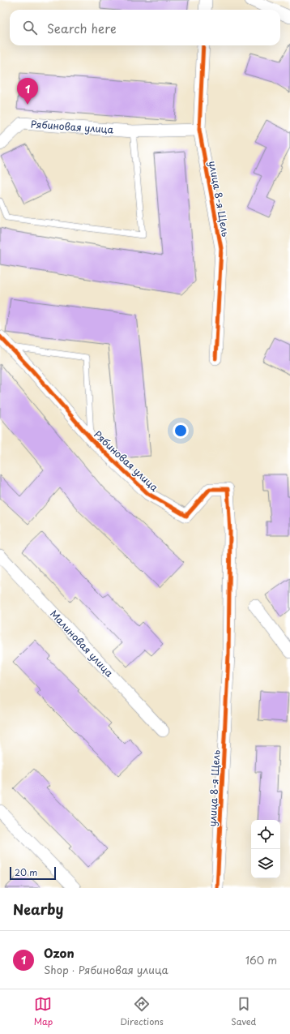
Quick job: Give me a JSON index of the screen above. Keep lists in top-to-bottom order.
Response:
{
  "streets": {
    "street": ["Рябиновая улица", "улица 8-я Щель", "Малиновая улица"]
  },
  "crossings": [
    ["Рябиновая улица", "улица 8-я Щель"]
  ],
  "scale_bar": "20 m",
  "page": {
    "search": "Search here",
    "pins": "1",
    "scale": "20 m",
    "heading": "Nearby",
    "list": [
      {
        "mark": "1",
        "name": "Ozon",
        "note": "Shop · Рябиновая улица",
        "value": "160 m"
      }
    ],
    "nav": ["Map", "Directions", "Saved"]
  }
}
